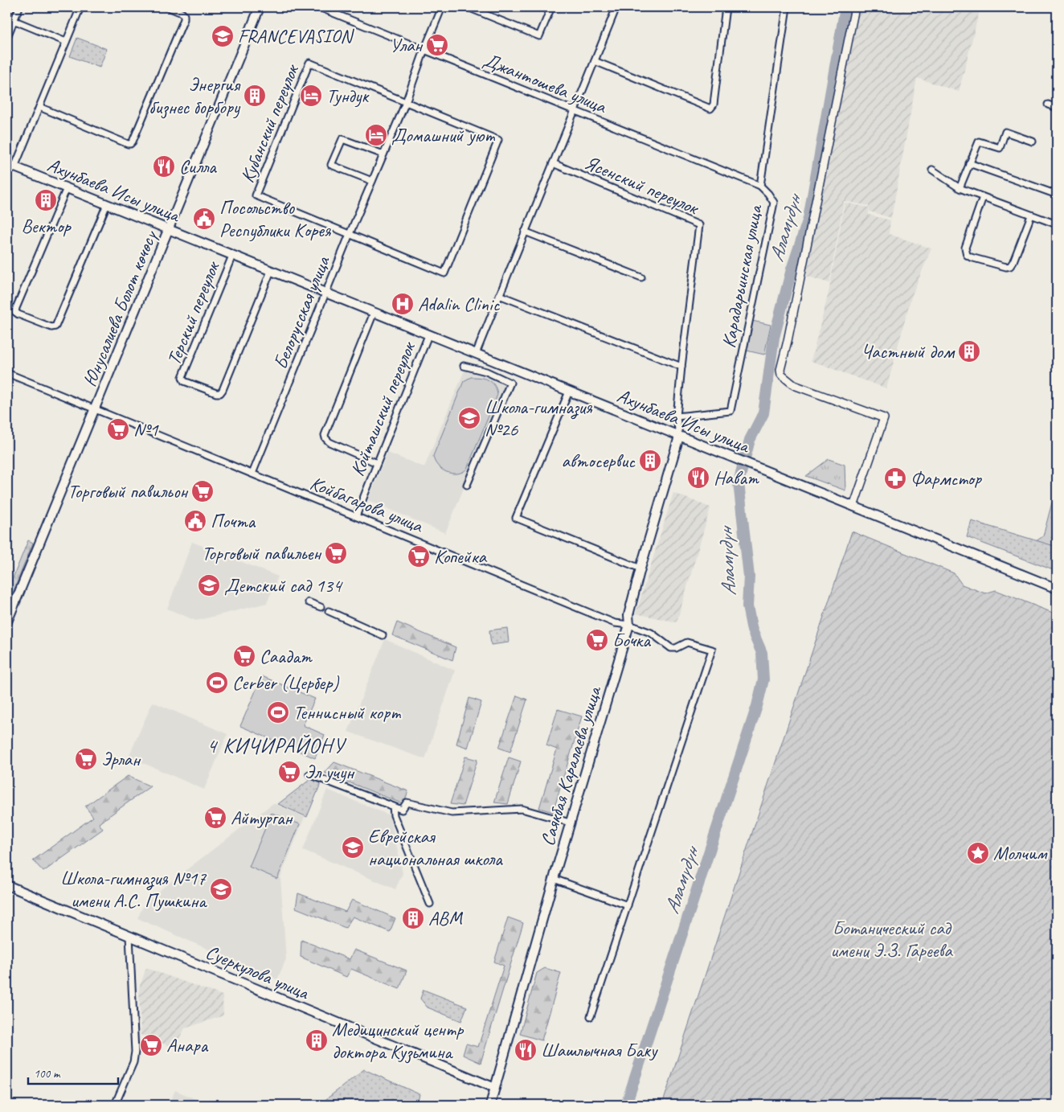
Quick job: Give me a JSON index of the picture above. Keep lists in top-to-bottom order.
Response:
{
  "streets": {
    "main road": [
      "Ахунбаева Исы улица",
      "Юнусалиева Болот көчөсү",
      "Саякбая Каралаева улица",
      "Суеркулова улица"
    ],
    "street": [
      "Джантошева улица",
      "Кубанский переулок",
      "Ясенский переулок",
      "Карадарьинская улица",
      "Белорусская улица",
      "Терский переулок",
      "Койташский переулок",
      "Койбагарова улица"
    ]
  },
  "crossings": [
    ["Джантошева улица", "Карадарьинская улица"],
    ["Джантошева улица", "Белорусская улица"],
    ["Кубанский переулок", "Белорусская улица"],
    ["Ясенский переулок", "Карадарьинская улица"],
    ["Ахунбаева Исы улица", "Юнусалиева Болот көчөсү"],
    ["Ахунбаева Исы улица", "Белорусская улица"],
    ["Ахунбаева Исы улица", "Терский переулок"],
    ["Ахунбаева Исы улица", "Койташский переулок"],
    ["Ахунбаева Исы улица", "Саякбая Каралаева улица"],
    ["Юнусалиева Болот көчөсү", "Койбагарова улица"],
    ["Белорусская улица", "Койбагарова улица"],
    ["Койташский переулок", "Койбагарова улица"],
    ["Койбагарова улица", "Саякбая Каралаева улица"],
    ["Саякбая Каралаева улица", "Суеркулова улица"]
  ],
  "districts": ["4 КИЧИРАЙОНУ"],
  "water": ["Аламүдүн"],
  "parks": ["Ботанический сад имени Э.З. Гареева"],
  "places": {
    "school or university": [
      "FRANCEVASION",
      "Школа-гимназия №26",
      "Детский сад 134",
      "Еврейская национальная школа",
      "Школа-гимназия №17 имени А.С. Пушкина"
    ],
    "supermarket": [
      "Улан",
      "№1",
      "Торговый павильон",
      "Торговый павильен",
      "Копейка",
      "Бочка",
      "Саадат",
      "Эрлан",
      "Эл учун",
      "Айтурган",
      "Анара"
    ],
    "building": [
      "Энергия бизнес борбору",
      "Вектор",
      "Частный дом",
      "автосервис",
      "ABM",
      "Медицинский центр доктора Кузьмина"
    ],
    "hotel": ["Тундук", "Домашний уют"],
    "restaurant": ["Силла", "Нават", "Шашлычная Баку"],
    "public building": ["Посольство Республики Корея", "Почта"],
    "hospital": ["Adalin Clinic"],
    "pharmacy": ["Фармстор"],
    "sports": ["Cerber (Цербер)", "Теннисный корт"],
    "place": ["Молчим"]
  },
  "scale_bar": "100 m"
}
